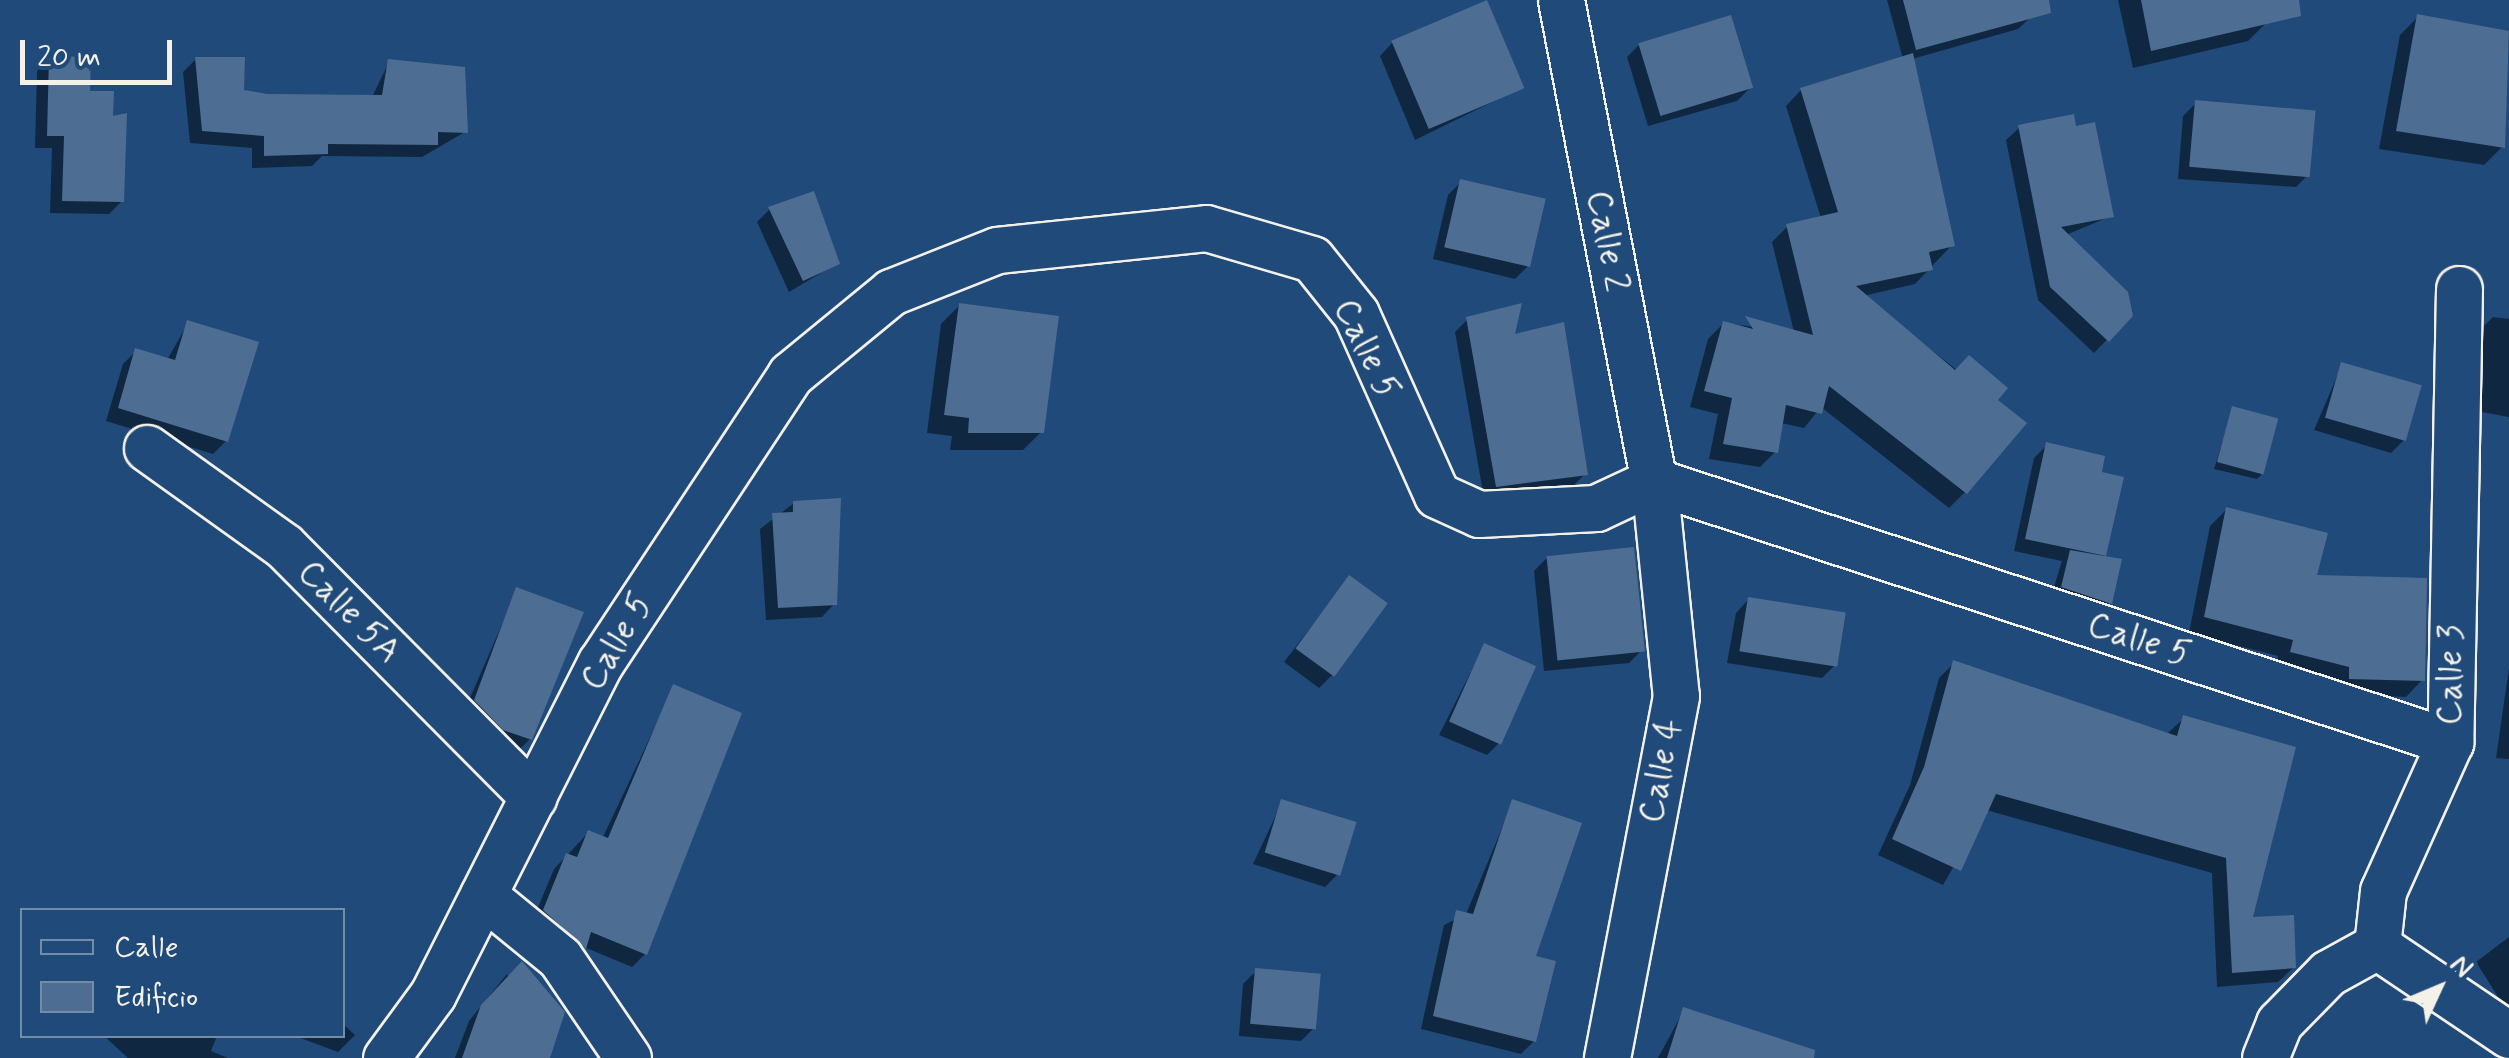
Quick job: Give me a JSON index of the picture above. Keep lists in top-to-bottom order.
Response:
{
  "streets": {
    "street": [
      "Calle 2",
      "Calle 5",
      "Calle 5A",
      "Calle 3",
      "Calle 4"
    ]
  },
  "crossings": [
    ["Calle 2", "Calle 5"],
    ["Calle 2", "Calle 4"],
    ["Calle 5", "Calle 5A"],
    ["Calle 5", "Calle 3"],
    ["Calle 5", "Calle 4"]
  ],
  "legend": ["Calle", "Edificio"],
  "scale_bar": "20 m",
  "north": "top right"
}
